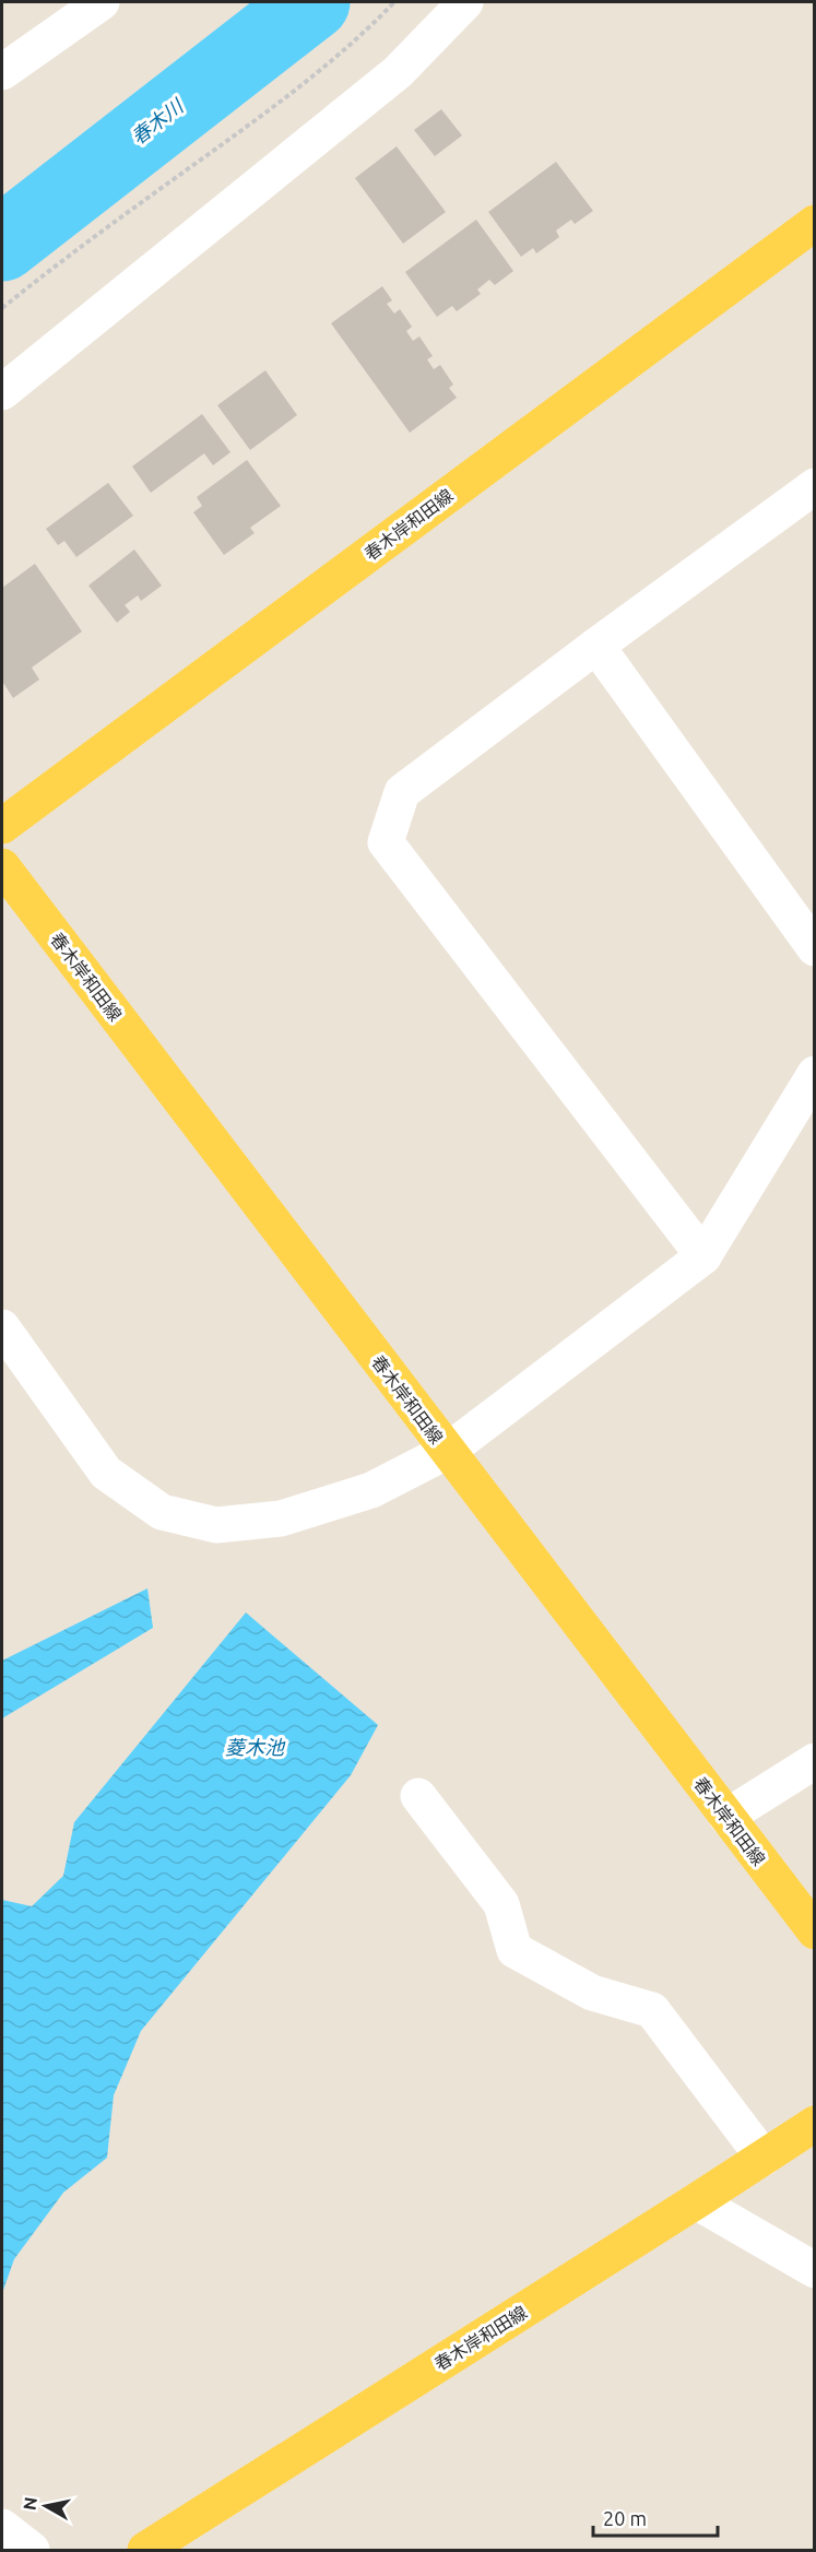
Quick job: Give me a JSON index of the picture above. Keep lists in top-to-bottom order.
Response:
{
  "streets": {
    "main road": ["春木岸和田線"]
  },
  "water": ["春木川", "菱木池"],
  "scale_bar": "20 m",
  "north": "left"
}
